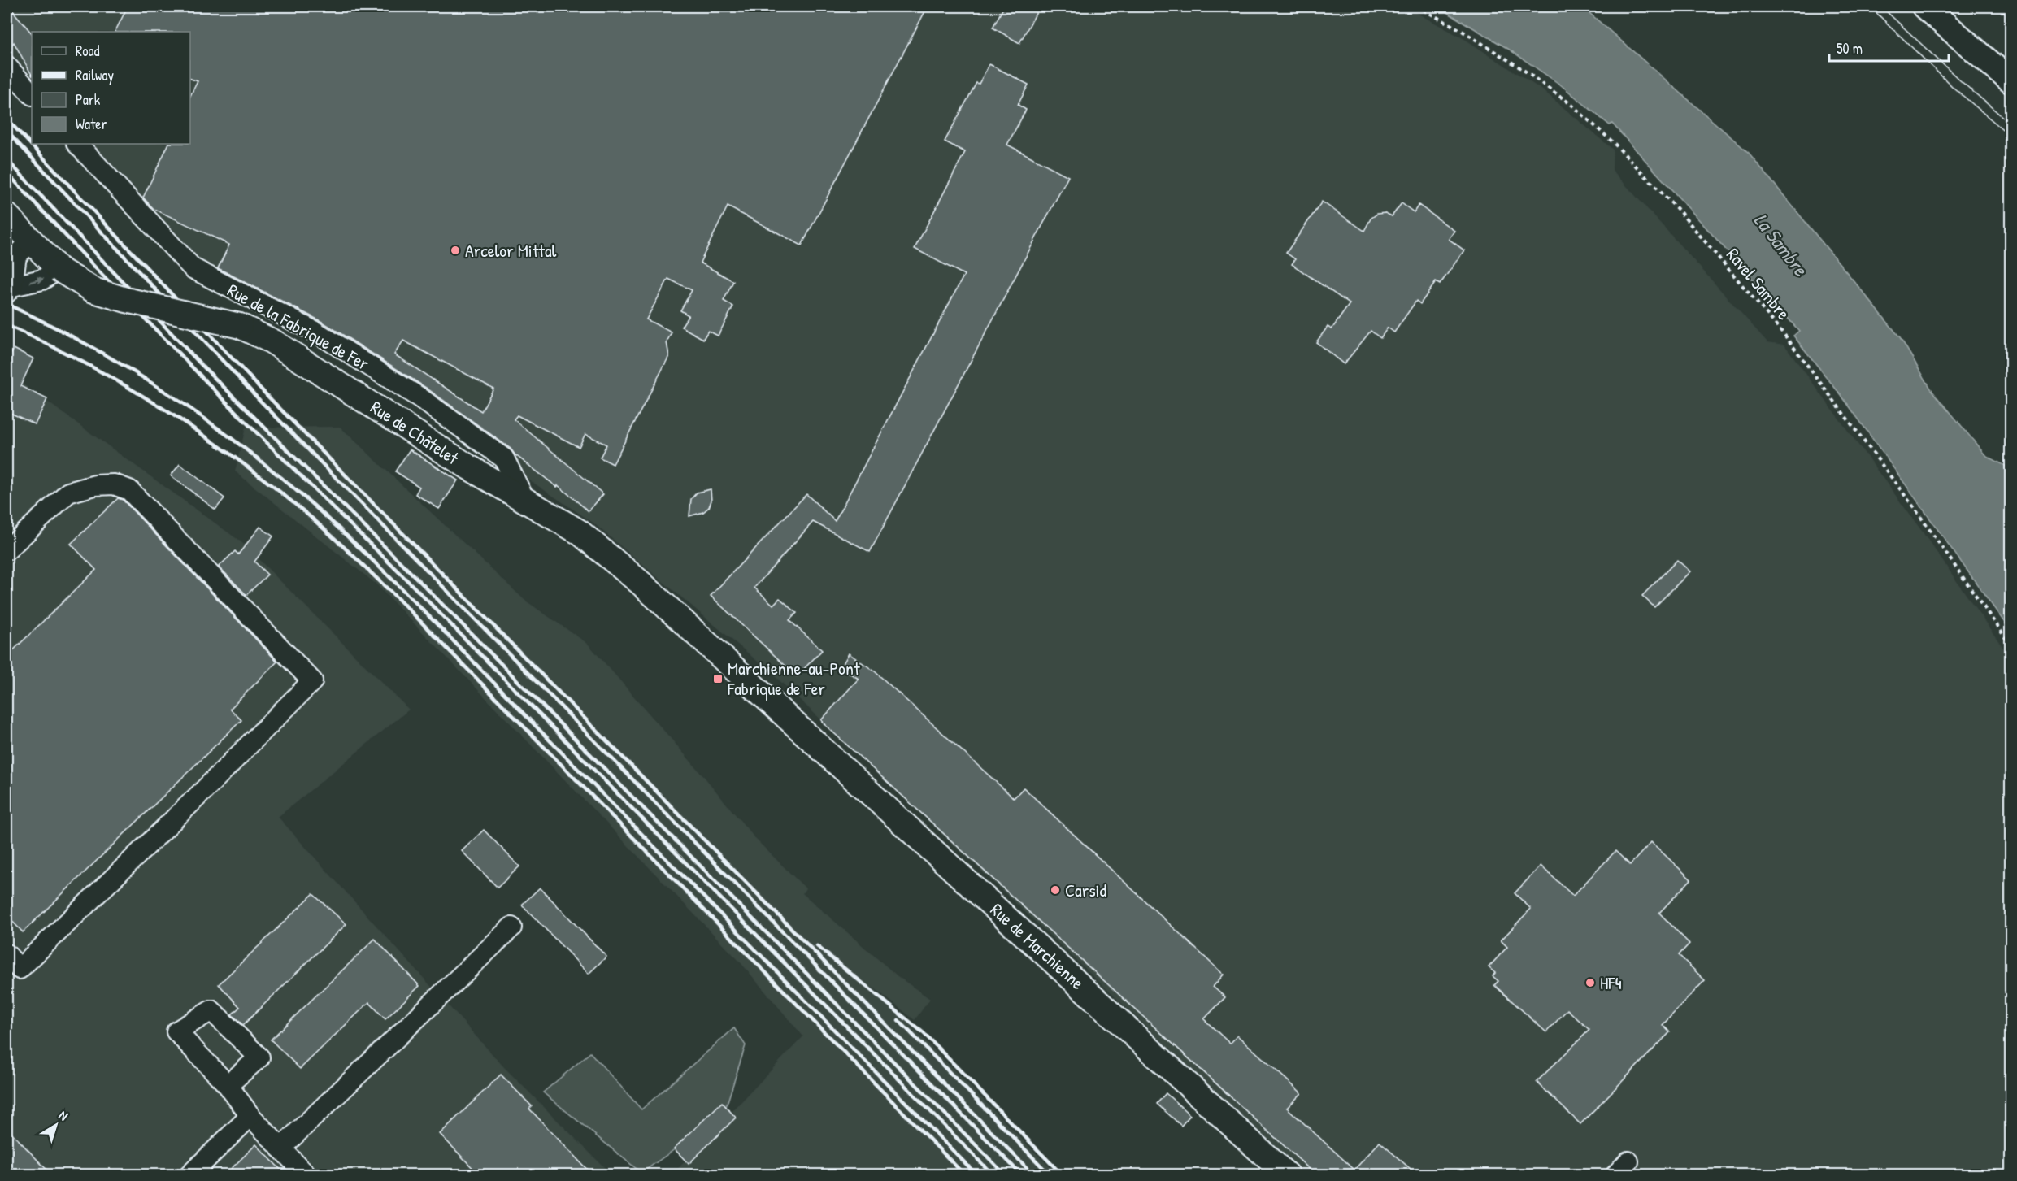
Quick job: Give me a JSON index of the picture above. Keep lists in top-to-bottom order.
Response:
{
  "streets": {
    "main road": ["Rue de Châtelet", "Rue de Marchienne"],
    "street": ["Rue de la Fabrique de Fer"],
    "path": ["Ravel Sambre"]
  },
  "crossings": [
    ["Rue de la Fabrique de Fer", "Rue de Châtelet"],
    ["Rue de Châtelet", "Rue de Marchienne"]
  ],
  "water": ["La Sambre"],
  "places": {
    "other": ["Arcelor Mittal", "Carsid", "HF4"],
    "transit": ["Marchienne-au-Pont Fabrique de Fer"]
  },
  "legend": [
    "Road",
    "Railway",
    "Park",
    "Water"
  ],
  "scale_bar": "50 m",
  "north": "top right"
}
